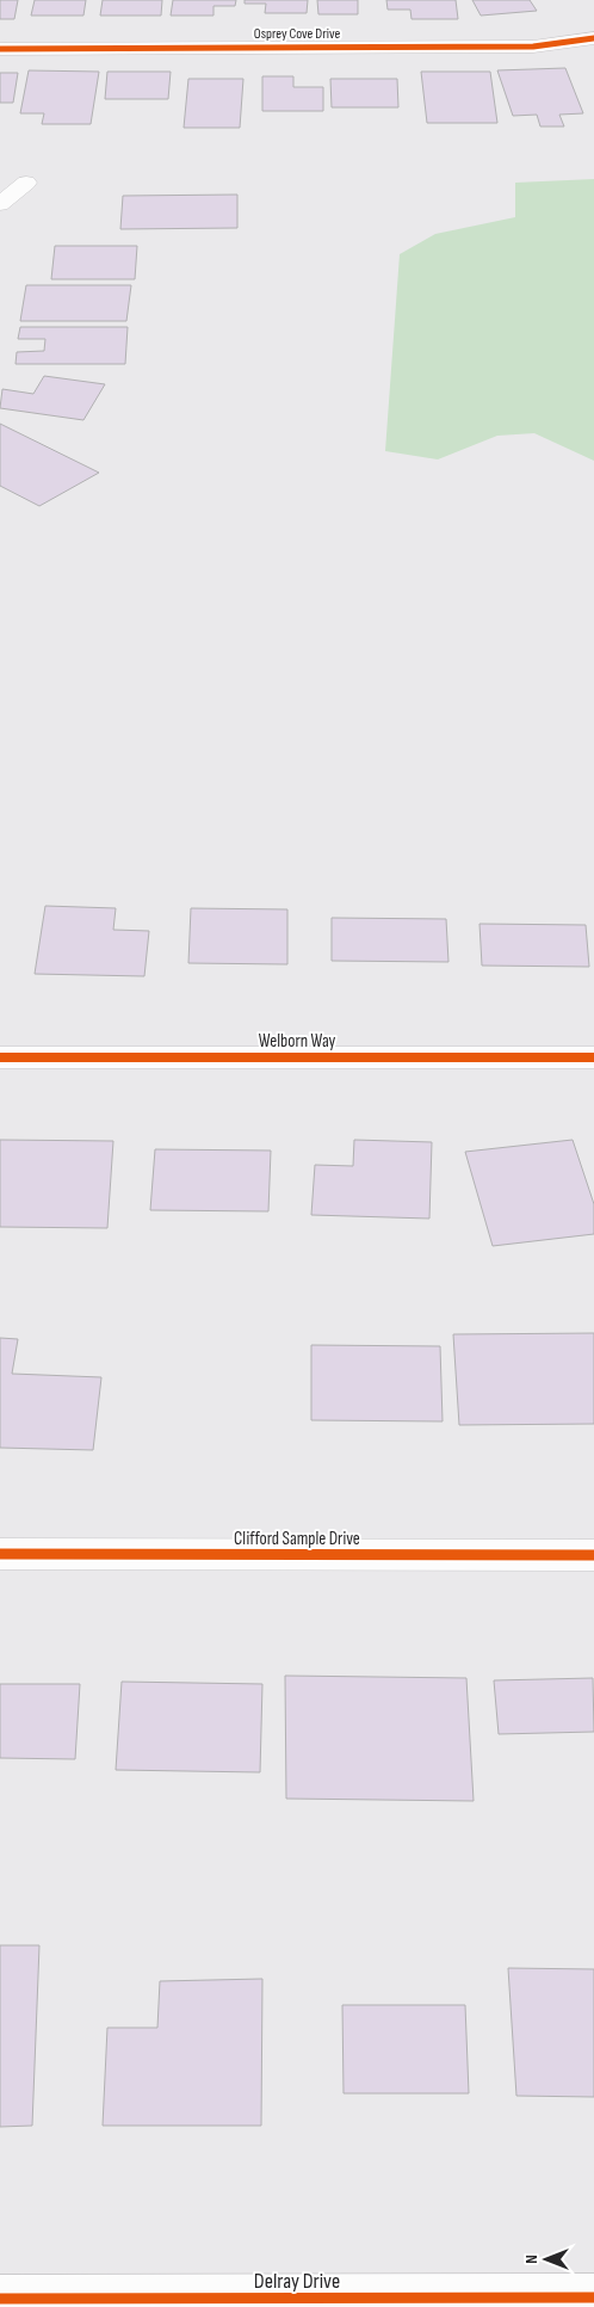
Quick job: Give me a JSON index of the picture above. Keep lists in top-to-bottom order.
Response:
{
  "streets": {
    "street": [
      "Osprey Cove Drive",
      "Welborn Way",
      "Clifford Sample Drive",
      "Delray Drive"
    ]
  },
  "north": "left"
}
